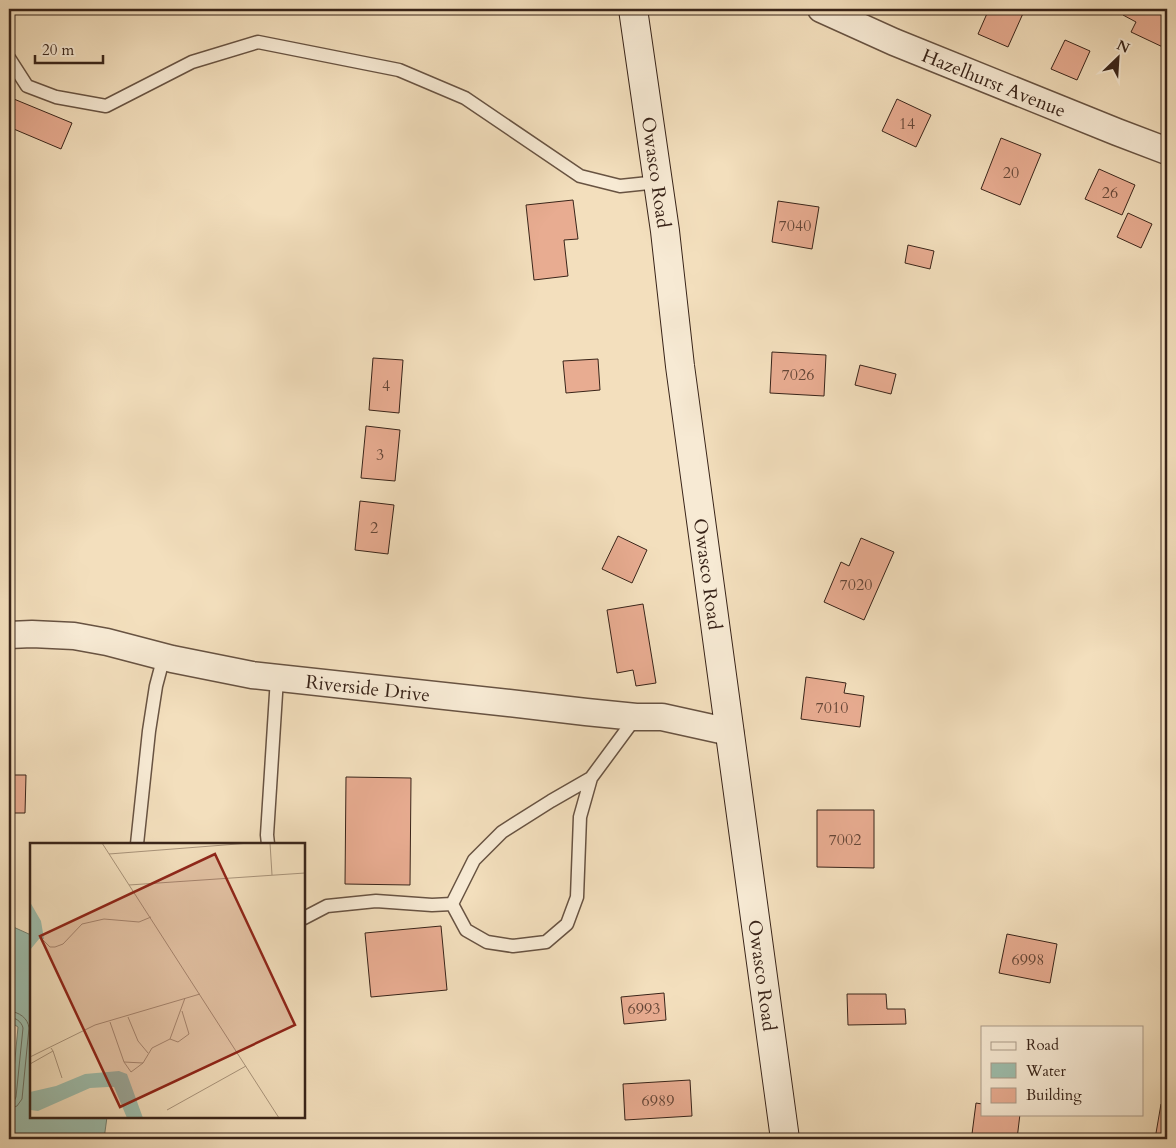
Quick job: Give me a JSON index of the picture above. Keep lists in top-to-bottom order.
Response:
{
  "streets": {
    "main road": ["Owasco Road"],
    "street": ["Hazelhurst Avenue", "Riverside Drive"]
  },
  "crossings": [
    ["Owasco Road", "Riverside Drive"]
  ],
  "house_numbers": [
    "14",
    "20",
    "26",
    "7040",
    "7026",
    "4",
    "3",
    "2",
    "7020",
    "7010",
    "7002",
    "6998",
    "6993",
    "6989"
  ],
  "legend": ["Road", "Water", "Building"],
  "scale_bar": "20 m",
  "north": "top right"
}
